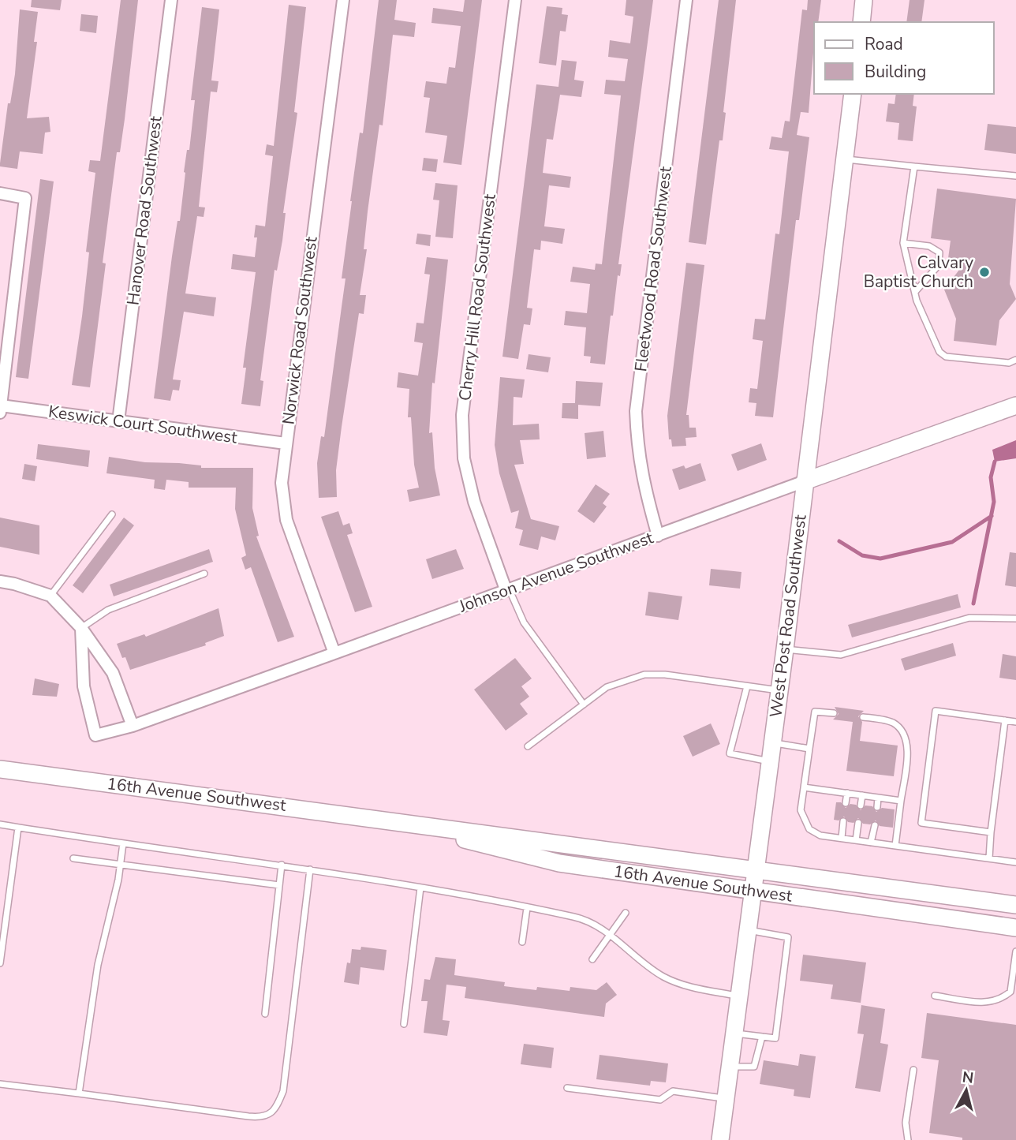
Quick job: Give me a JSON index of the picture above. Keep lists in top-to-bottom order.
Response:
{
  "streets": {
    "main road": ["Johnson Avenue Southwest", "West Post Road Southwest", "16th Avenue Southwest"],
    "street": [
      "Hanover Road Southwest",
      "Fleetwood Road Southwest",
      "Cherry Hill Road Southwest",
      "Norwick Road Southwest",
      "Keswick Court Southwest"
    ]
  },
  "crossings": [
    ["Hanover Road Southwest", "Keswick Court Southwest"],
    ["Fleetwood Road Southwest", "Johnson Avenue Southwest"],
    ["Cherry Hill Road Southwest", "Johnson Avenue Southwest"],
    ["Norwick Road Southwest", "Keswick Court Southwest"],
    ["Norwick Road Southwest", "Johnson Avenue Southwest"],
    ["Johnson Avenue Southwest", "West Post Road Southwest"],
    ["West Post Road Southwest", "16th Avenue Southwest"]
  ],
  "places": ["Calvary Baptist Church"],
  "legend": ["Road", "Building"],
  "north": "top"
}
